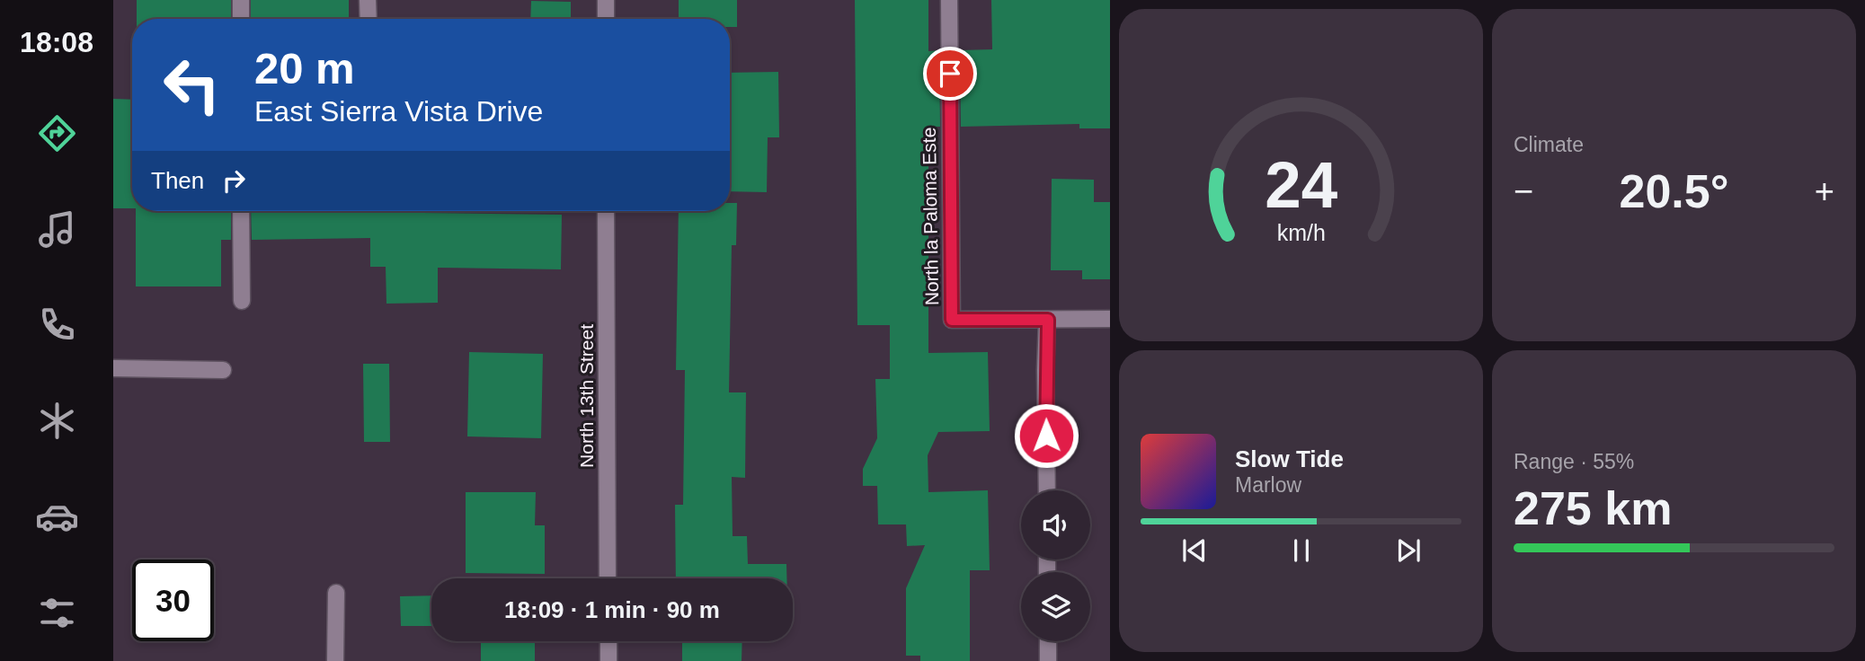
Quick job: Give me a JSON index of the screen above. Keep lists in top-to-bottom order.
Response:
{
  "streets": {
    "street": ["North la Paloma Este", "North 13th Street"]
  },
  "page": {
    "tabs": "18:08",
    "tile": [
      "Climate",
      ["Range · 55%", "275 km"]
    ],
    "turn": ["20 m", "East Sierra Vista Drive"],
    "then": "Then",
    "heat": ["−", "20.5°", "+"],
    "song": ["Slow Tide", "Marlow"],
    "limit": "30",
    "trip": "18:09 · 1 min · 90 m",
    "gauge": ["24", "km/h"]
  }
}
